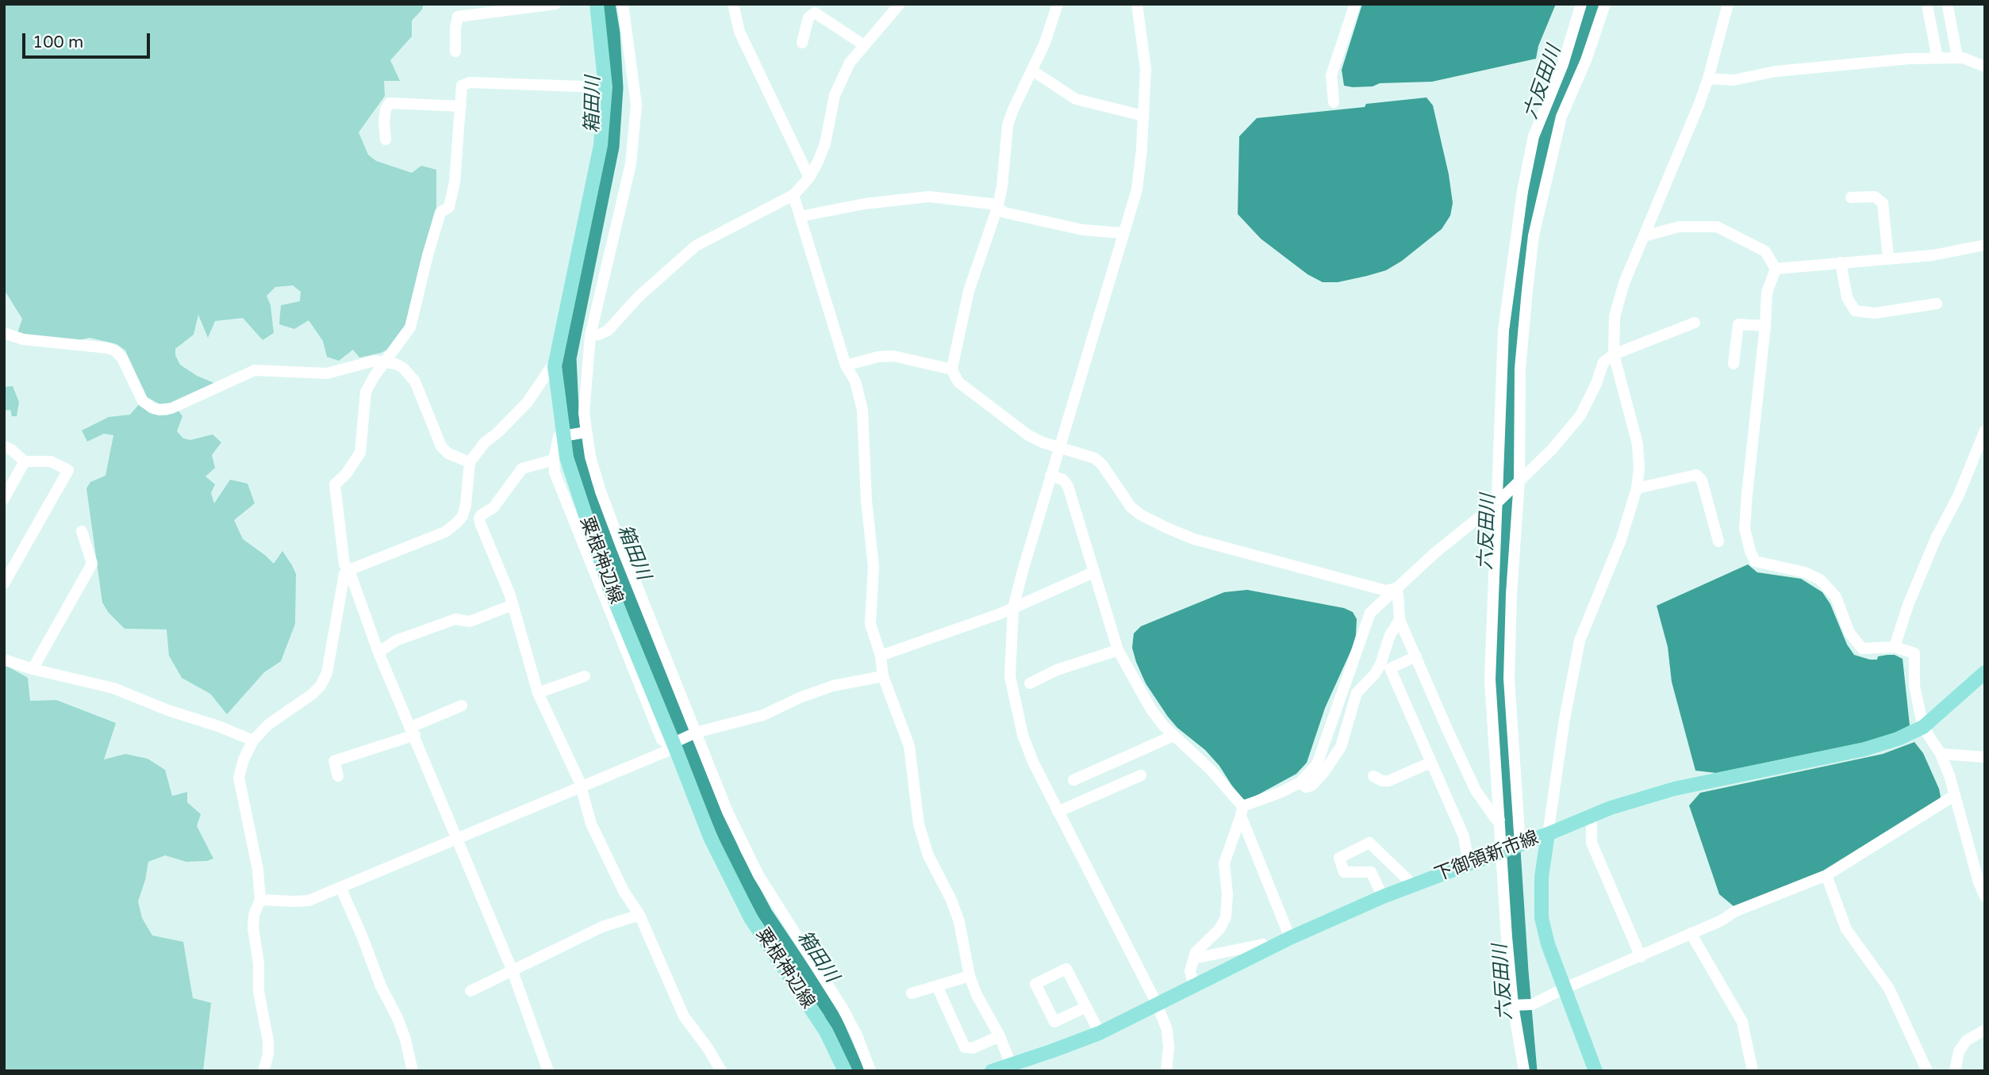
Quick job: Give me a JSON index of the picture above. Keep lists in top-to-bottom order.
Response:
{
  "streets": {
    "main road": ["粟根神辺線", "下御領新市線"]
  },
  "water": ["六反田川", "箱田川"],
  "scale_bar": "100 m"
}
